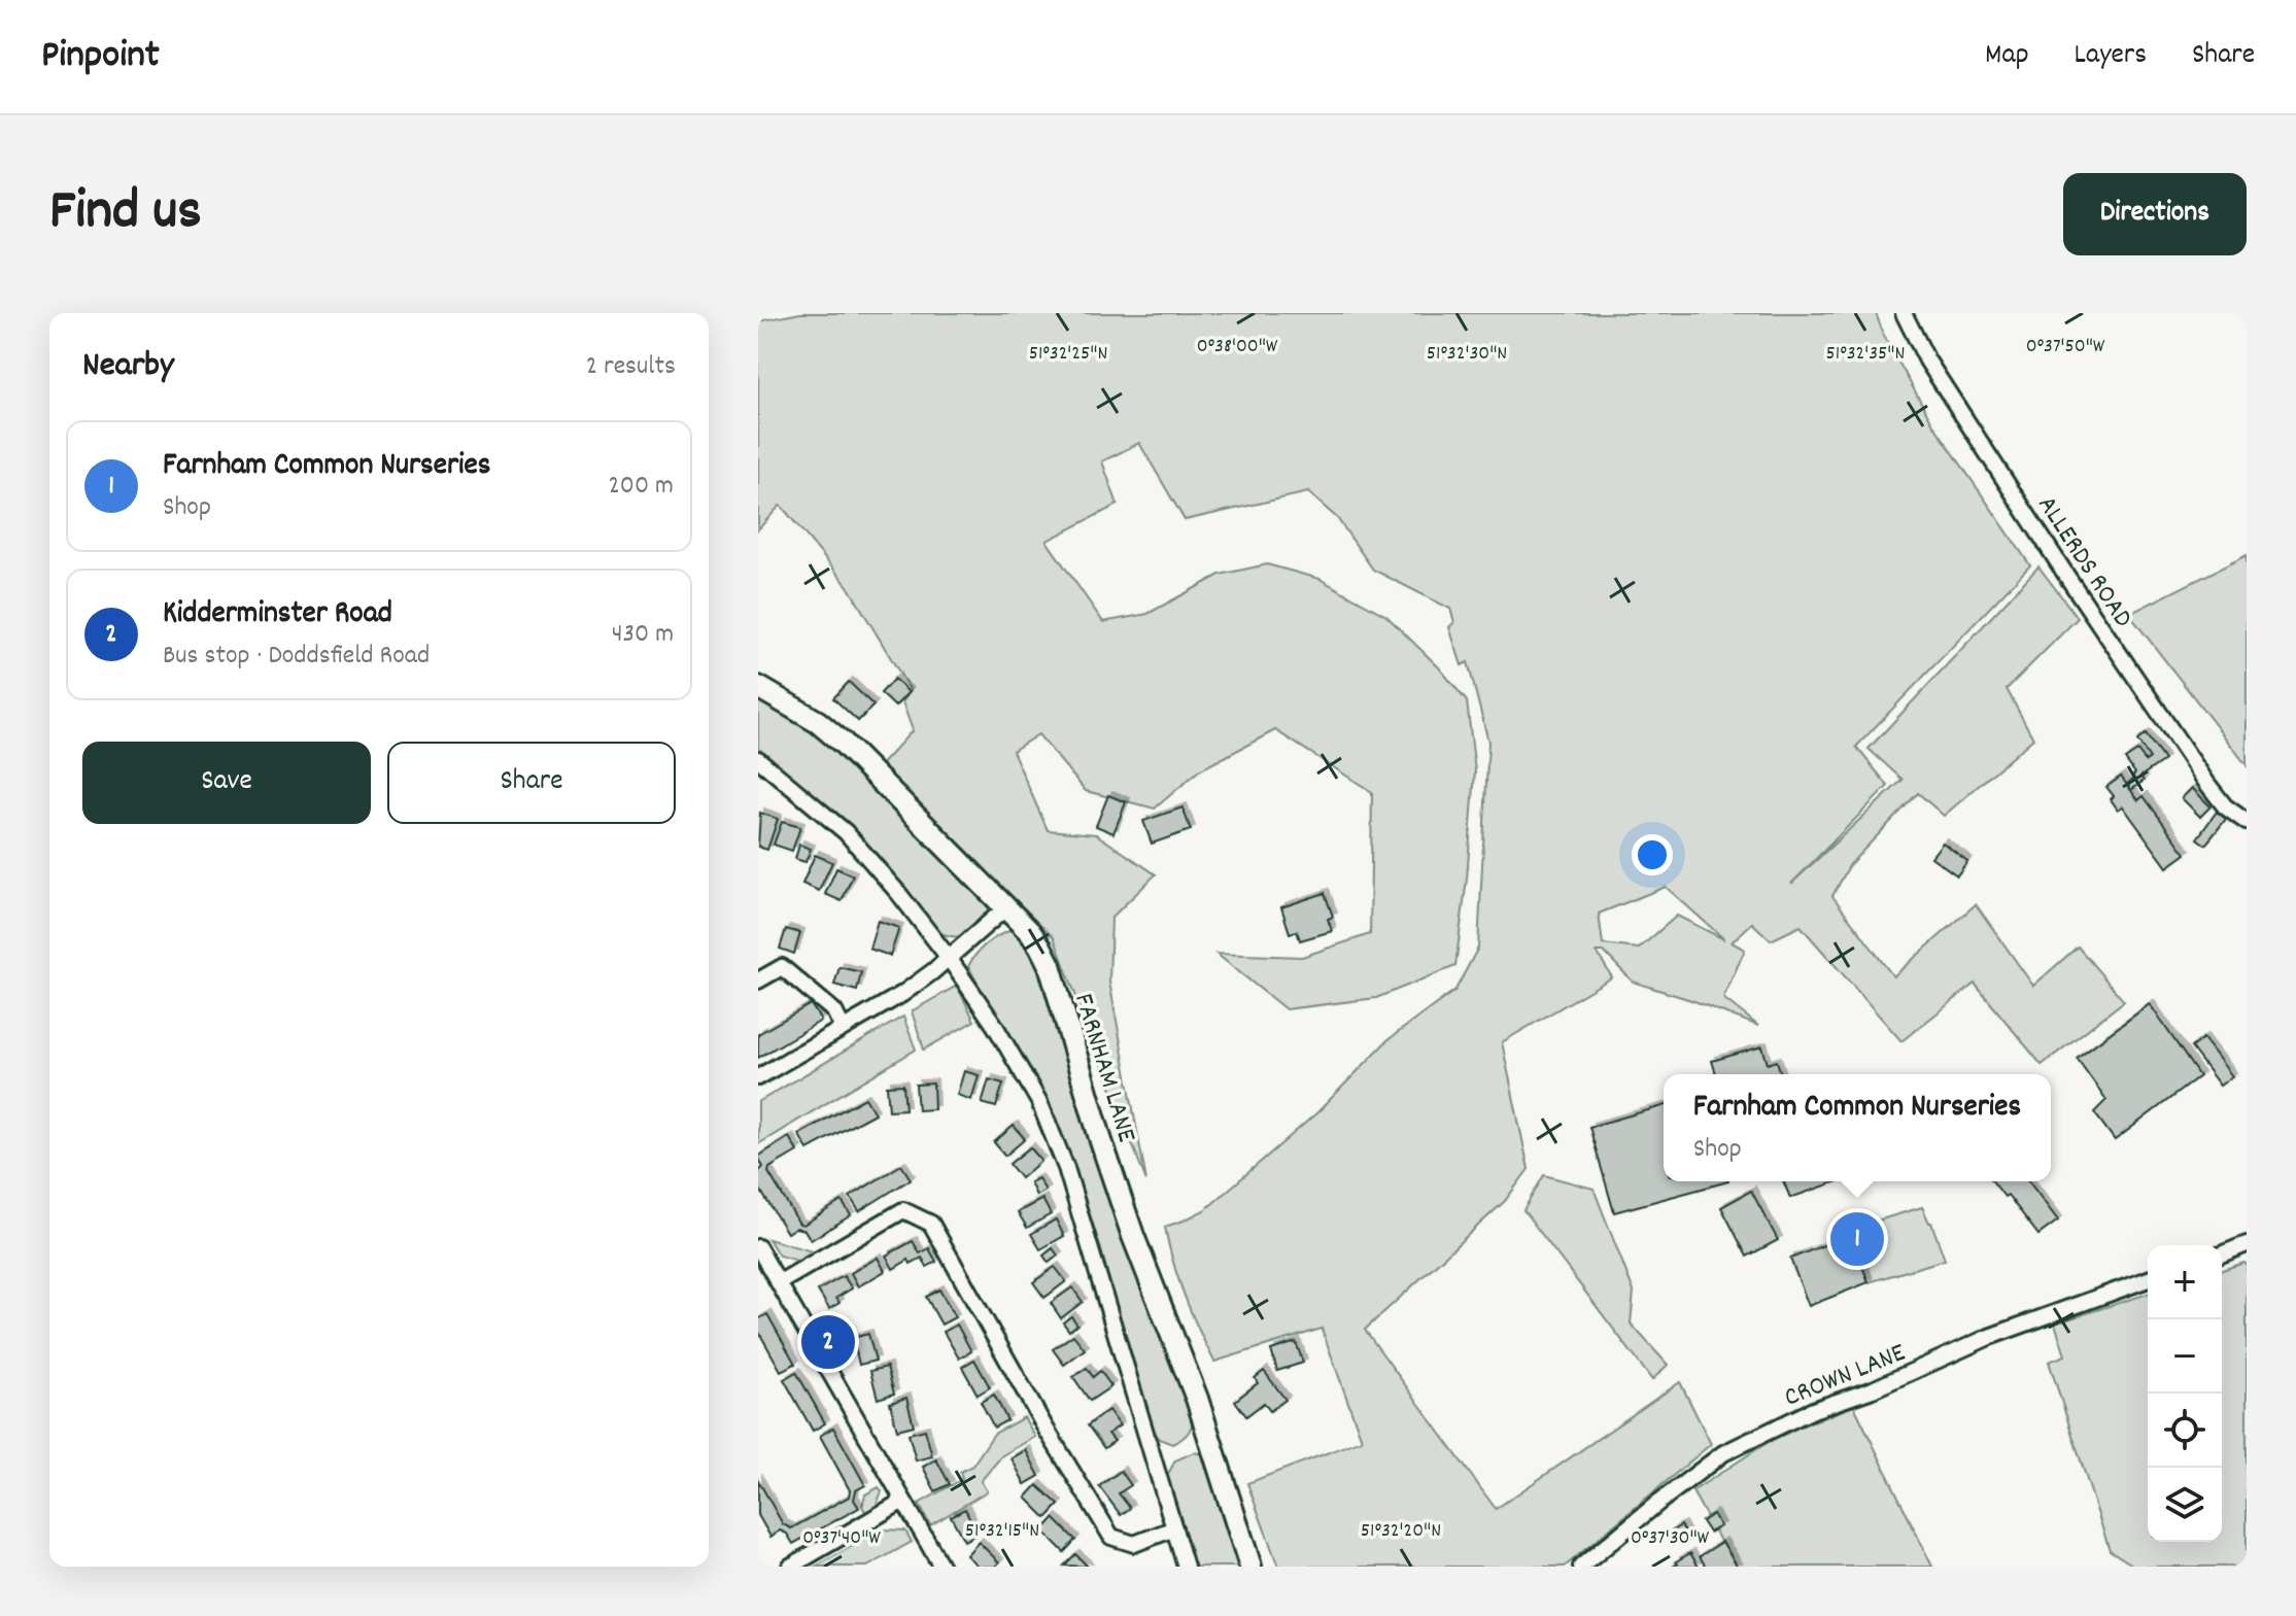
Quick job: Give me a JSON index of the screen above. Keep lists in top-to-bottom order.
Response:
{
  "streets": {
    "street": ["ALLERDS ROAD", "FARNHAM LANE", "CROWN LANE"]
  },
  "page": {
    "header": "Pinpoint",
    "nav": ["Map", "Layers", "Share"],
    "title": "Find us",
    "buttons": [
      "Directions",
      ["Save", "Share"]
    ],
    "heading": ["Nearby", "2 results"],
    "list": [
      {
        "mark": "1",
        "name": "Farnham Common Nurseries",
        "note": "Shop",
        "value": "200 m"
      },
      {
        "mark": "2",
        "name": "Kidderminster Road",
        "note": "Bus stop · Doddsfield Road",
        "value": "430 m"
      }
    ],
    "popup": ["Farnham Common Nurseries", "Shop"],
    "pins": ["1", "2"],
    "map_buttons": ["+", "−"]
  },
  "coordinates": [
    "0°37'50\"W",
    "0°38'00\"W",
    "51°32'30\"N",
    "51°32'25\"N",
    "51°32'35\"N",
    "51°32'15\"N",
    "51°32'20\"N",
    "0°37'40\"W",
    "0°37'30\"W"
  ]
}
